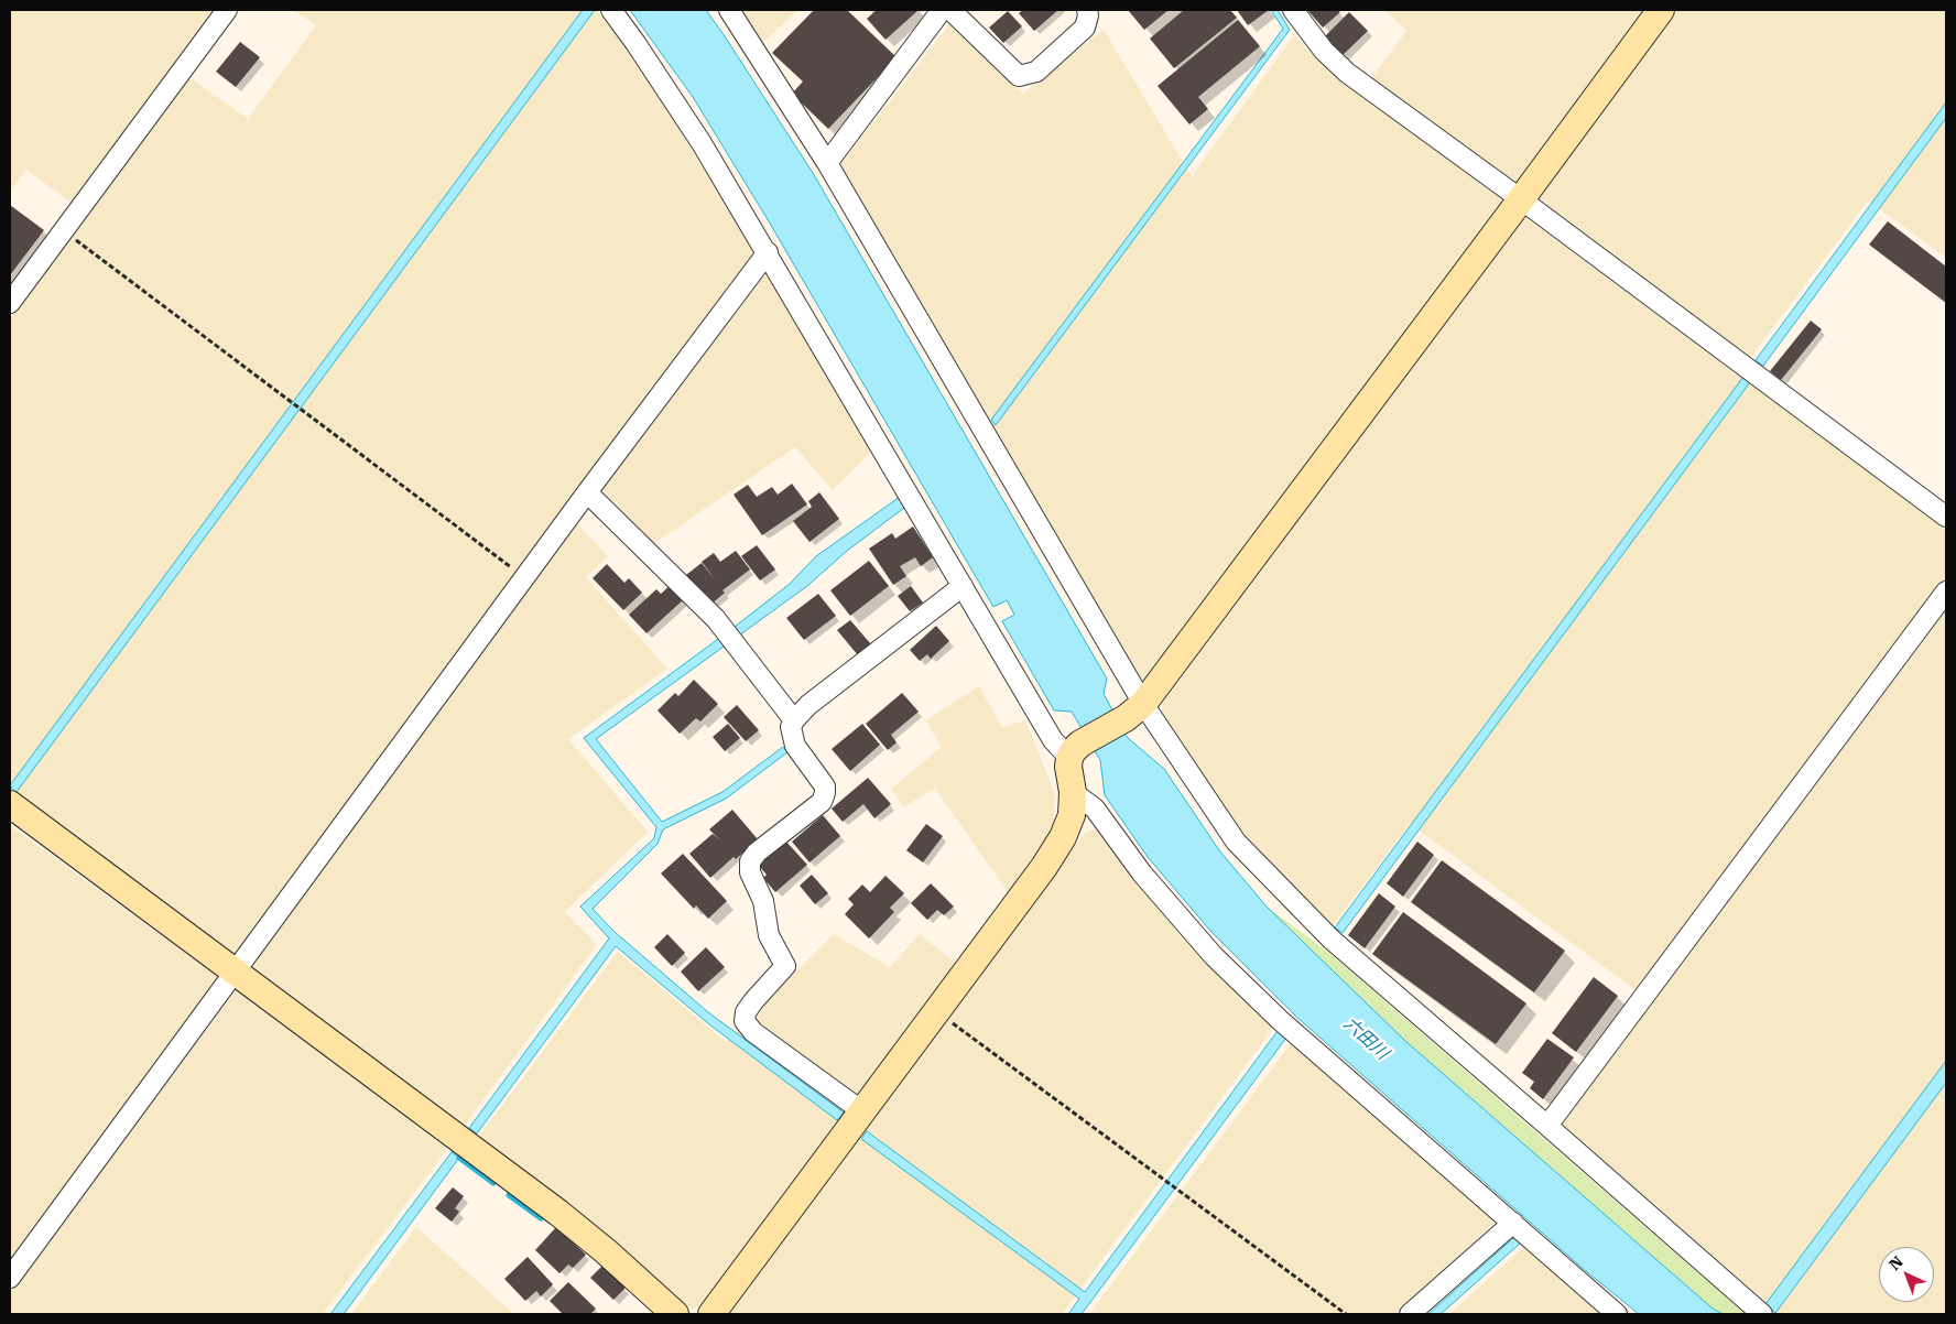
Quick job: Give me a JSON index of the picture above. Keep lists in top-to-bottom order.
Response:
{
  "water": ["六田川"],
  "north": "top left"
}
